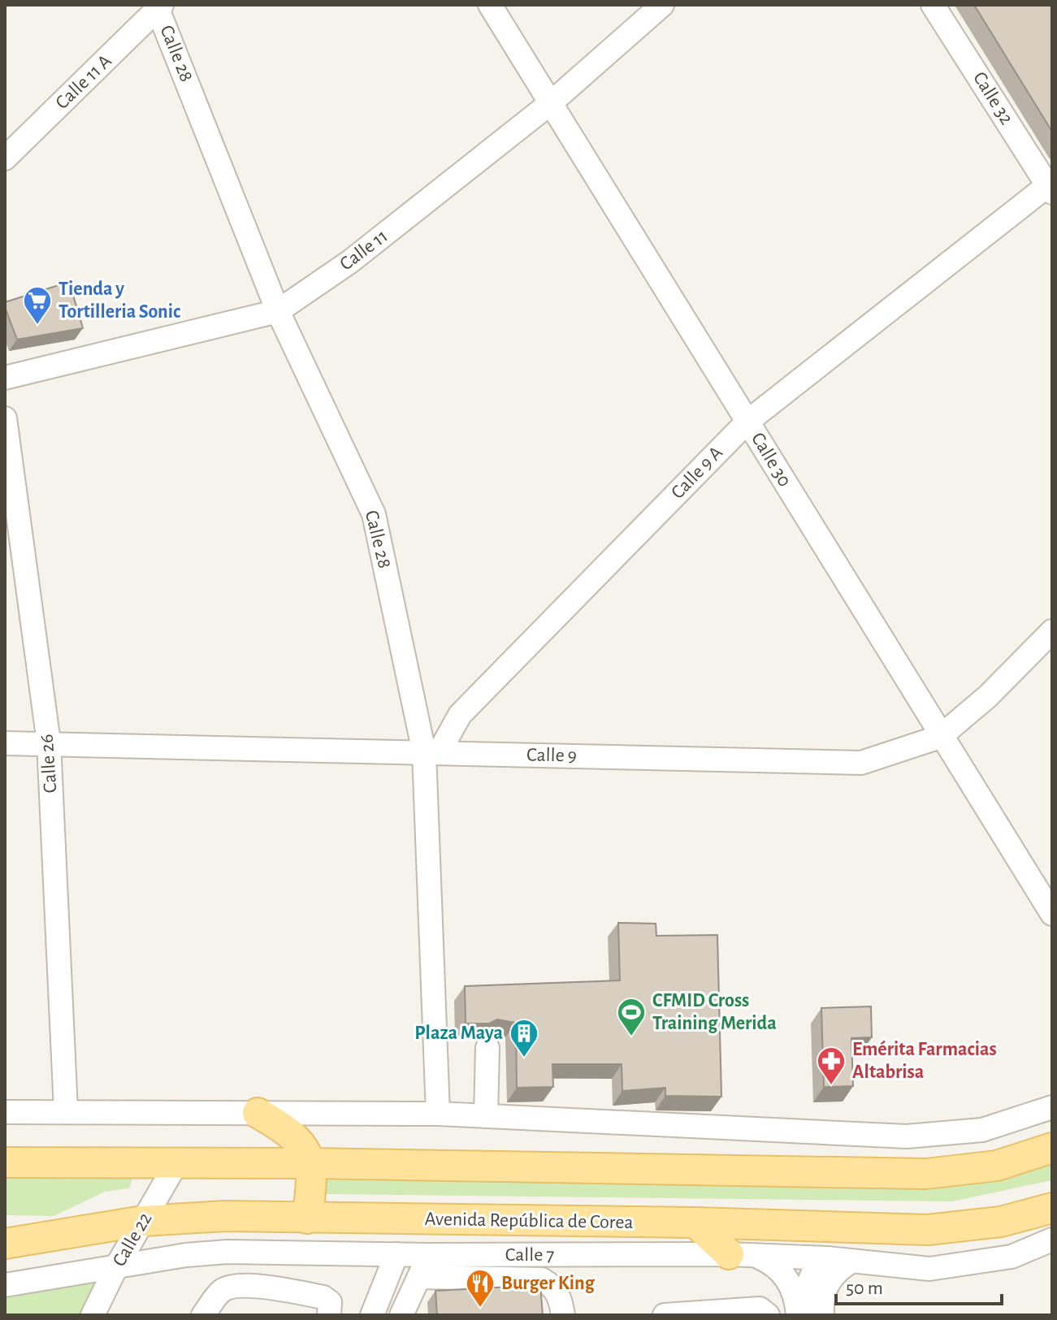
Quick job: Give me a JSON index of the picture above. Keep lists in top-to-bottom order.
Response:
{
  "streets": {
    "main road": ["Avenida República de Corea"],
    "street": [
      "Calle 28",
      "Calle 11 A",
      "Calle 32",
      "Calle 11",
      "Calle 30",
      "Calle 9 A",
      "Calle 9",
      "Calle 26",
      "Calle 22",
      "Calle 7"
    ]
  },
  "crossings": [
    ["Calle 28", "Calle 11 A"],
    ["Calle 28", "Calle 11"],
    ["Calle 28", "Calle 9 A"],
    ["Calle 28", "Calle 9"],
    ["Calle 32", "Calle 9 A"],
    ["Calle 11", "Calle 30"],
    ["Calle 30", "Calle 9 A"],
    ["Calle 30", "Calle 9"],
    ["Calle 9 A", "Calle 9"],
    ["Calle 9", "Calle 26"],
    ["Avenida República de Corea", "Calle 22"],
    ["Calle 22", "Calle 7"]
  ],
  "places": {
    "supermarket": ["Tienda y Tortilleria Sonic"],
    "sports": ["CFMID Cross Training Merida"],
    "building": ["Plaza Maya"],
    "pharmacy": ["Emérita Farmacias Altabrisa"],
    "restaurant": ["Burger King"]
  },
  "scale_bar": "50 m"
}
